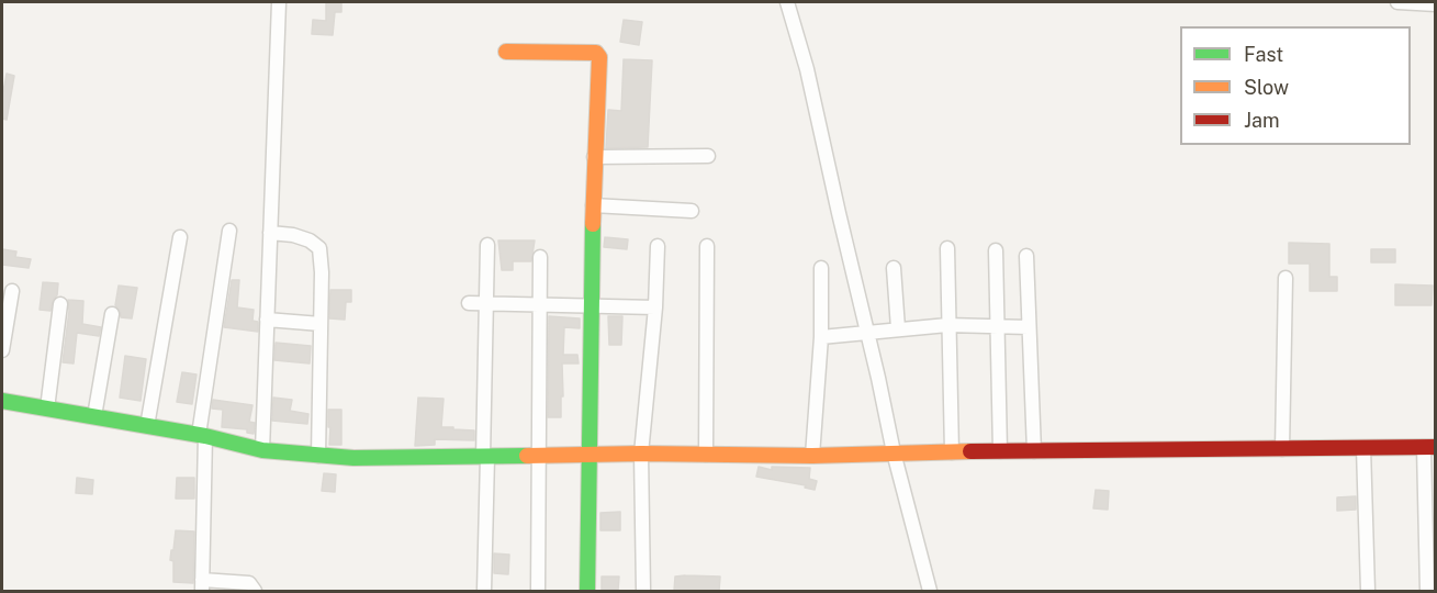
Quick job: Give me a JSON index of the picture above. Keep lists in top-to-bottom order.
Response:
{
  "legend": ["Fast", "Slow", "Jam"]
}
